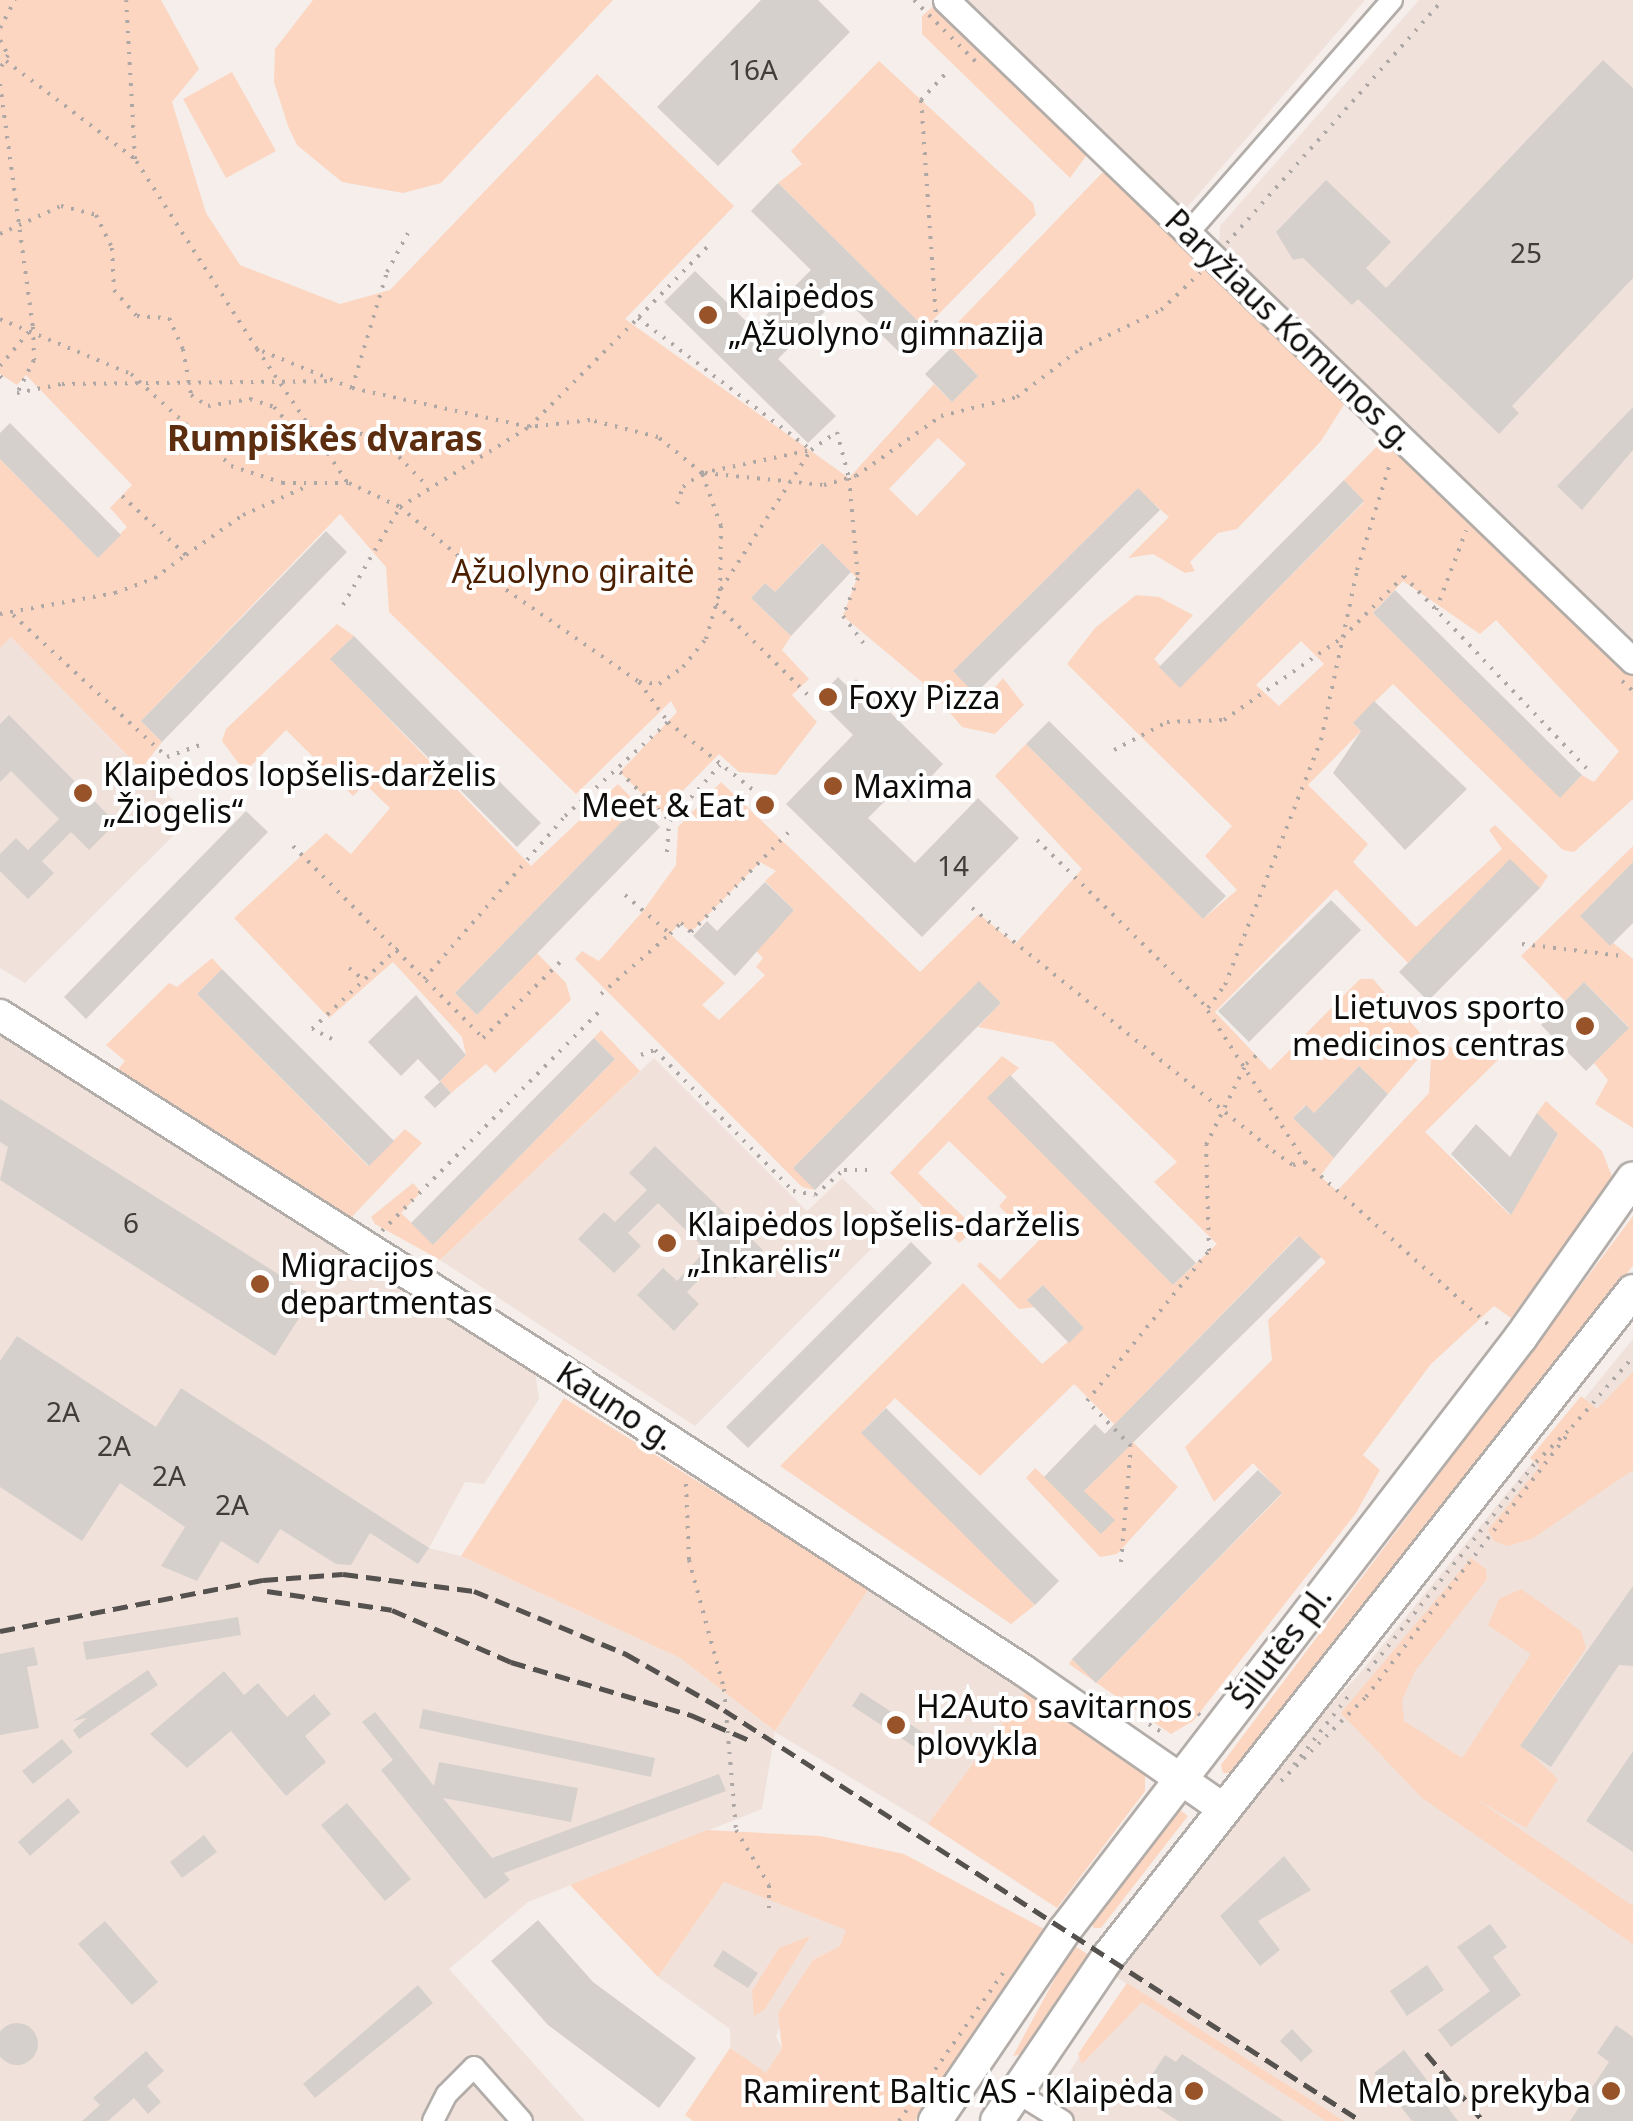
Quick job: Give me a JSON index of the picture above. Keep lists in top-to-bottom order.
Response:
{
  "streets": {
    "main road": ["Kauno g.", "Šilutės pl."],
    "street": ["Paryžiaus Komunos g."]
  },
  "crossings": [
    ["Kauno g.", "Šilutės pl."]
  ],
  "districts": ["Rumpiškės dvaras"],
  "parks": ["Ąžuolyno giraitė"],
  "places": [
    "Klaipėdos „Ąžuolyno“ gimnazija",
    "Foxy Pizza",
    "Maxima",
    "Klaipėdos lopšelis-darželis „Žiogelis“",
    "Meet & Eat",
    "Lietuvos sporto medicinos centras",
    "Klaipėdos lopšelis-darželis „Inkarėlis“",
    "Migracijos departmentas",
    "H2Auto savitarnos plovykla",
    "Ramirent Baltic AS - Klaipėda",
    "Metalo prekyba"
  ],
  "house_numbers": [
    "16A",
    "25",
    "14",
    "6",
    "2A",
    "2A",
    "2A",
    "2A"
  ]
}
